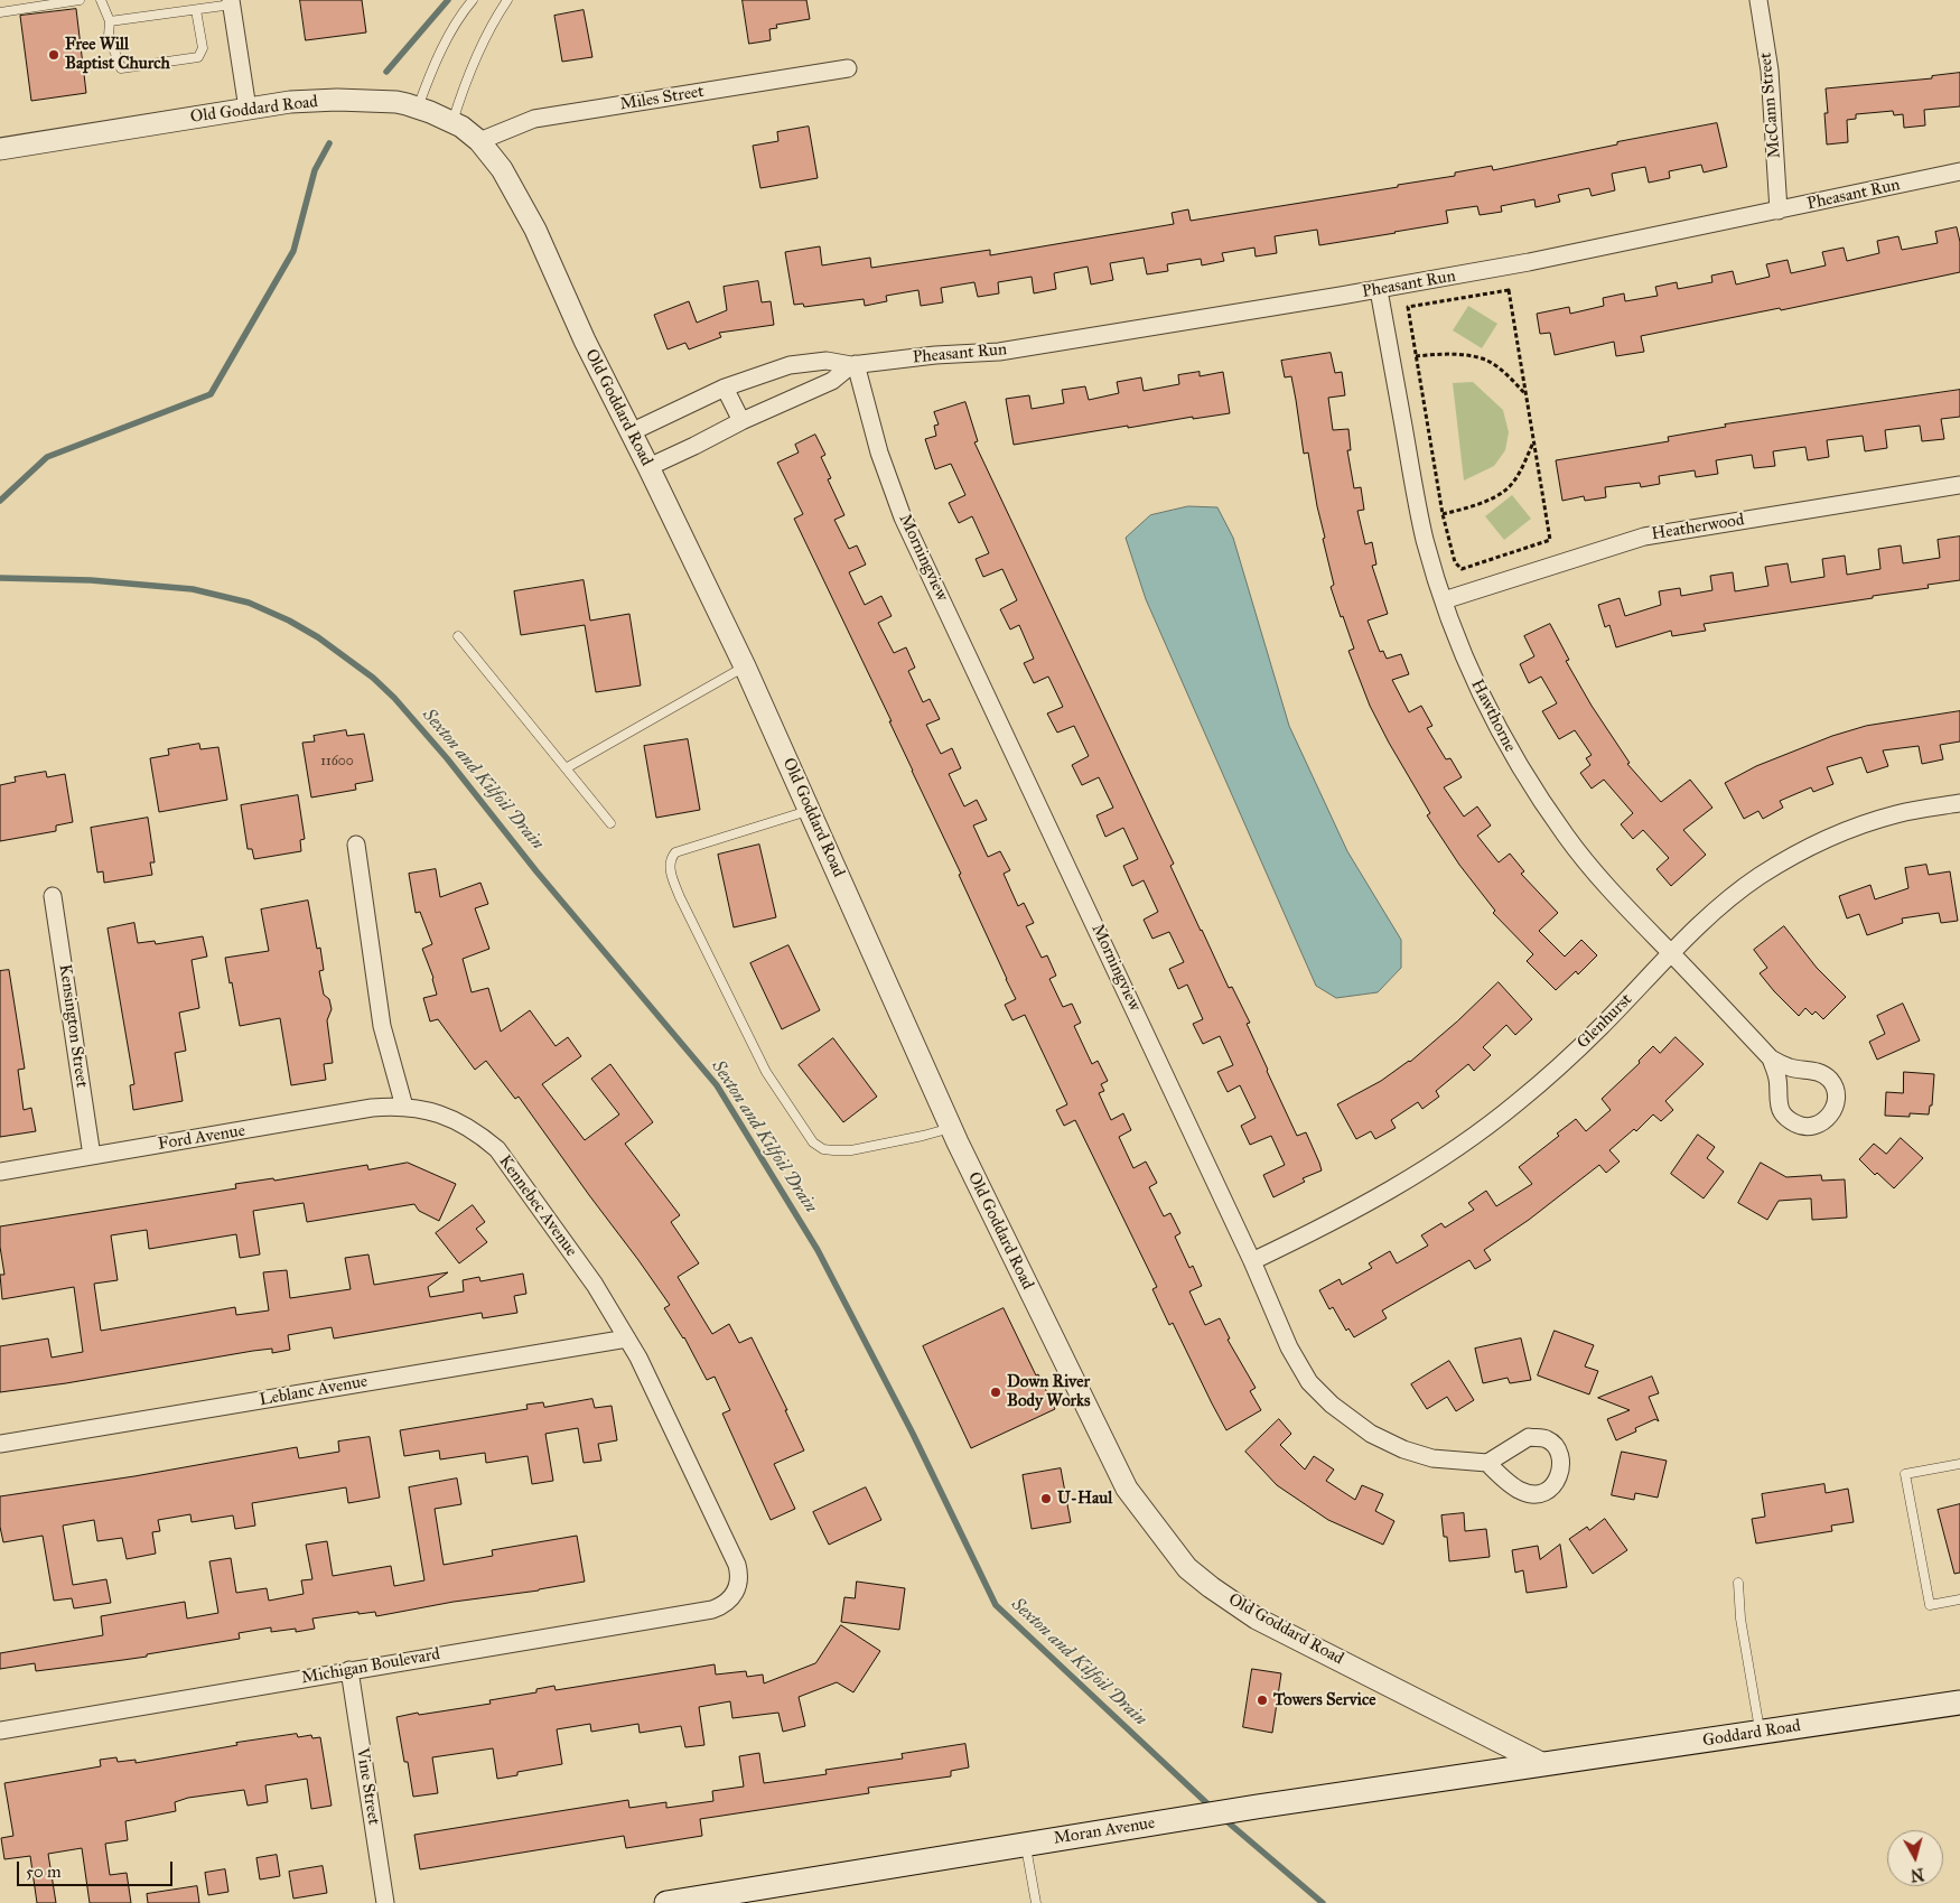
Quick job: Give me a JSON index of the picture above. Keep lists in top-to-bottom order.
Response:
{
  "streets": {
    "main road": ["Goddard Road", "Moran Avenue"],
    "street": [
      "Miles Street",
      "McCann Street",
      "Old Goddard Road",
      "Pheasant Run",
      "Heatherwood",
      "Morningview",
      "Hawthorne",
      "Glenhurst",
      "Kensington Street",
      "Ford Avenue",
      "Kennebec Avenue",
      "Leblanc Avenue",
      "Michigan Boulevard",
      "Vine Street"
    ]
  },
  "crossings": [
    ["Miles Street", "Old Goddard Road"],
    ["McCann Street", "Pheasant Run"],
    ["Old Goddard Road", "Pheasant Run"],
    ["Old Goddard Road", "Goddard Road"],
    ["Old Goddard Road", "Moran Avenue"],
    ["Pheasant Run", "Morningview"],
    ["Pheasant Run", "Hawthorne"],
    ["Heatherwood", "Hawthorne"],
    ["Morningview", "Glenhurst"],
    ["Hawthorne", "Glenhurst"],
    ["Kensington Street", "Ford Avenue"],
    ["Ford Avenue", "Kennebec Avenue"],
    ["Kennebec Avenue", "Leblanc Avenue"],
    ["Kennebec Avenue", "Michigan Boulevard"],
    ["Michigan Boulevard", "Vine Street"],
    ["Goddard Road", "Moran Avenue"]
  ],
  "water": ["Sexton and Kilfoil Drain"],
  "places": [
    "Free Will Baptist Church",
    "Down River Body Works",
    "U-Haul",
    "Towers Service"
  ],
  "house_numbers": ["11600"],
  "scale_bar": "50 m",
  "north": "bottom"
}
